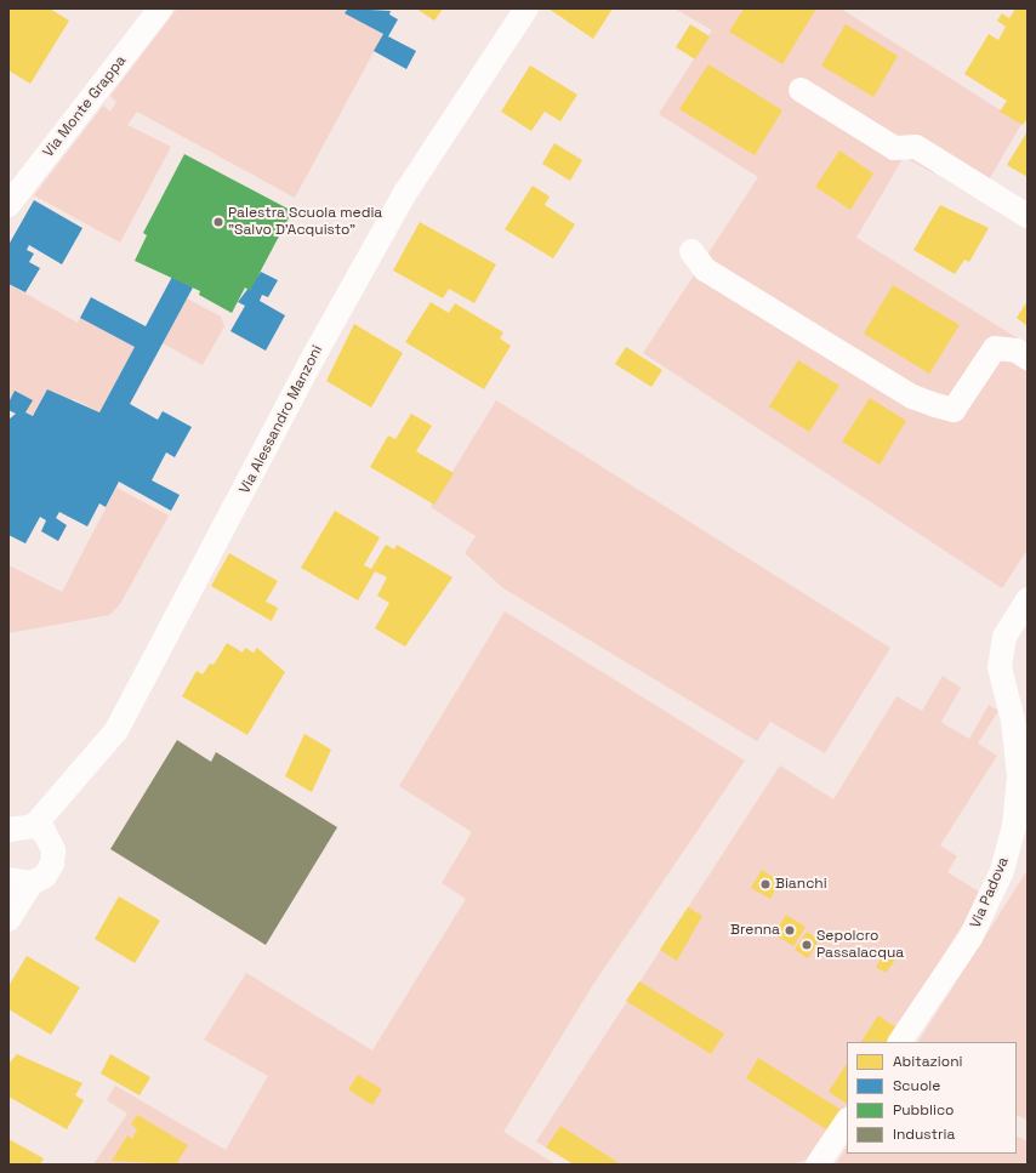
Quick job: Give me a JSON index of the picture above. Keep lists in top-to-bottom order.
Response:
{
  "streets": {
    "street": ["Via Monte Grappa", "Via Alessandro Manzoni", "Via Padova"]
  },
  "places": [
    "Palestra Scuola media \"Salvo D'Acquisto\"",
    "Bianchi",
    "Brenna",
    "Sepolcro Passalacqua"
  ],
  "legend": [
    "Abitazioni",
    "Scuole",
    "Pubblico",
    "Industria"
  ]
}
